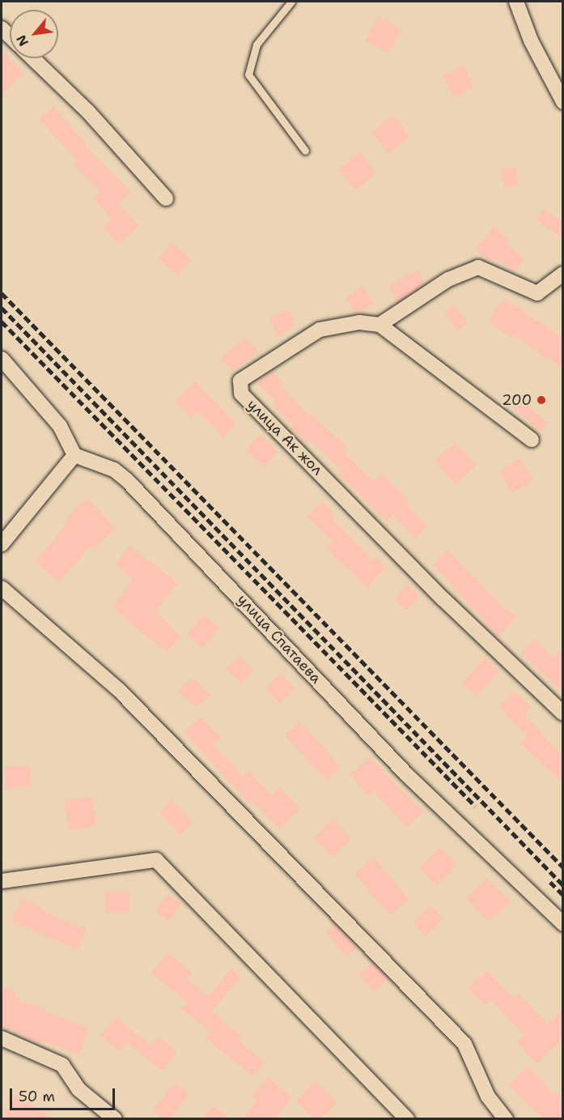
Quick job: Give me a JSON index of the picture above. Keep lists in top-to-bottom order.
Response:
{
  "streets": {
    "street": ["улица Ак жол", "улица Спатаева"]
  },
  "places": ["200"],
  "scale_bar": "50 m",
  "north": "bottom left"
}
